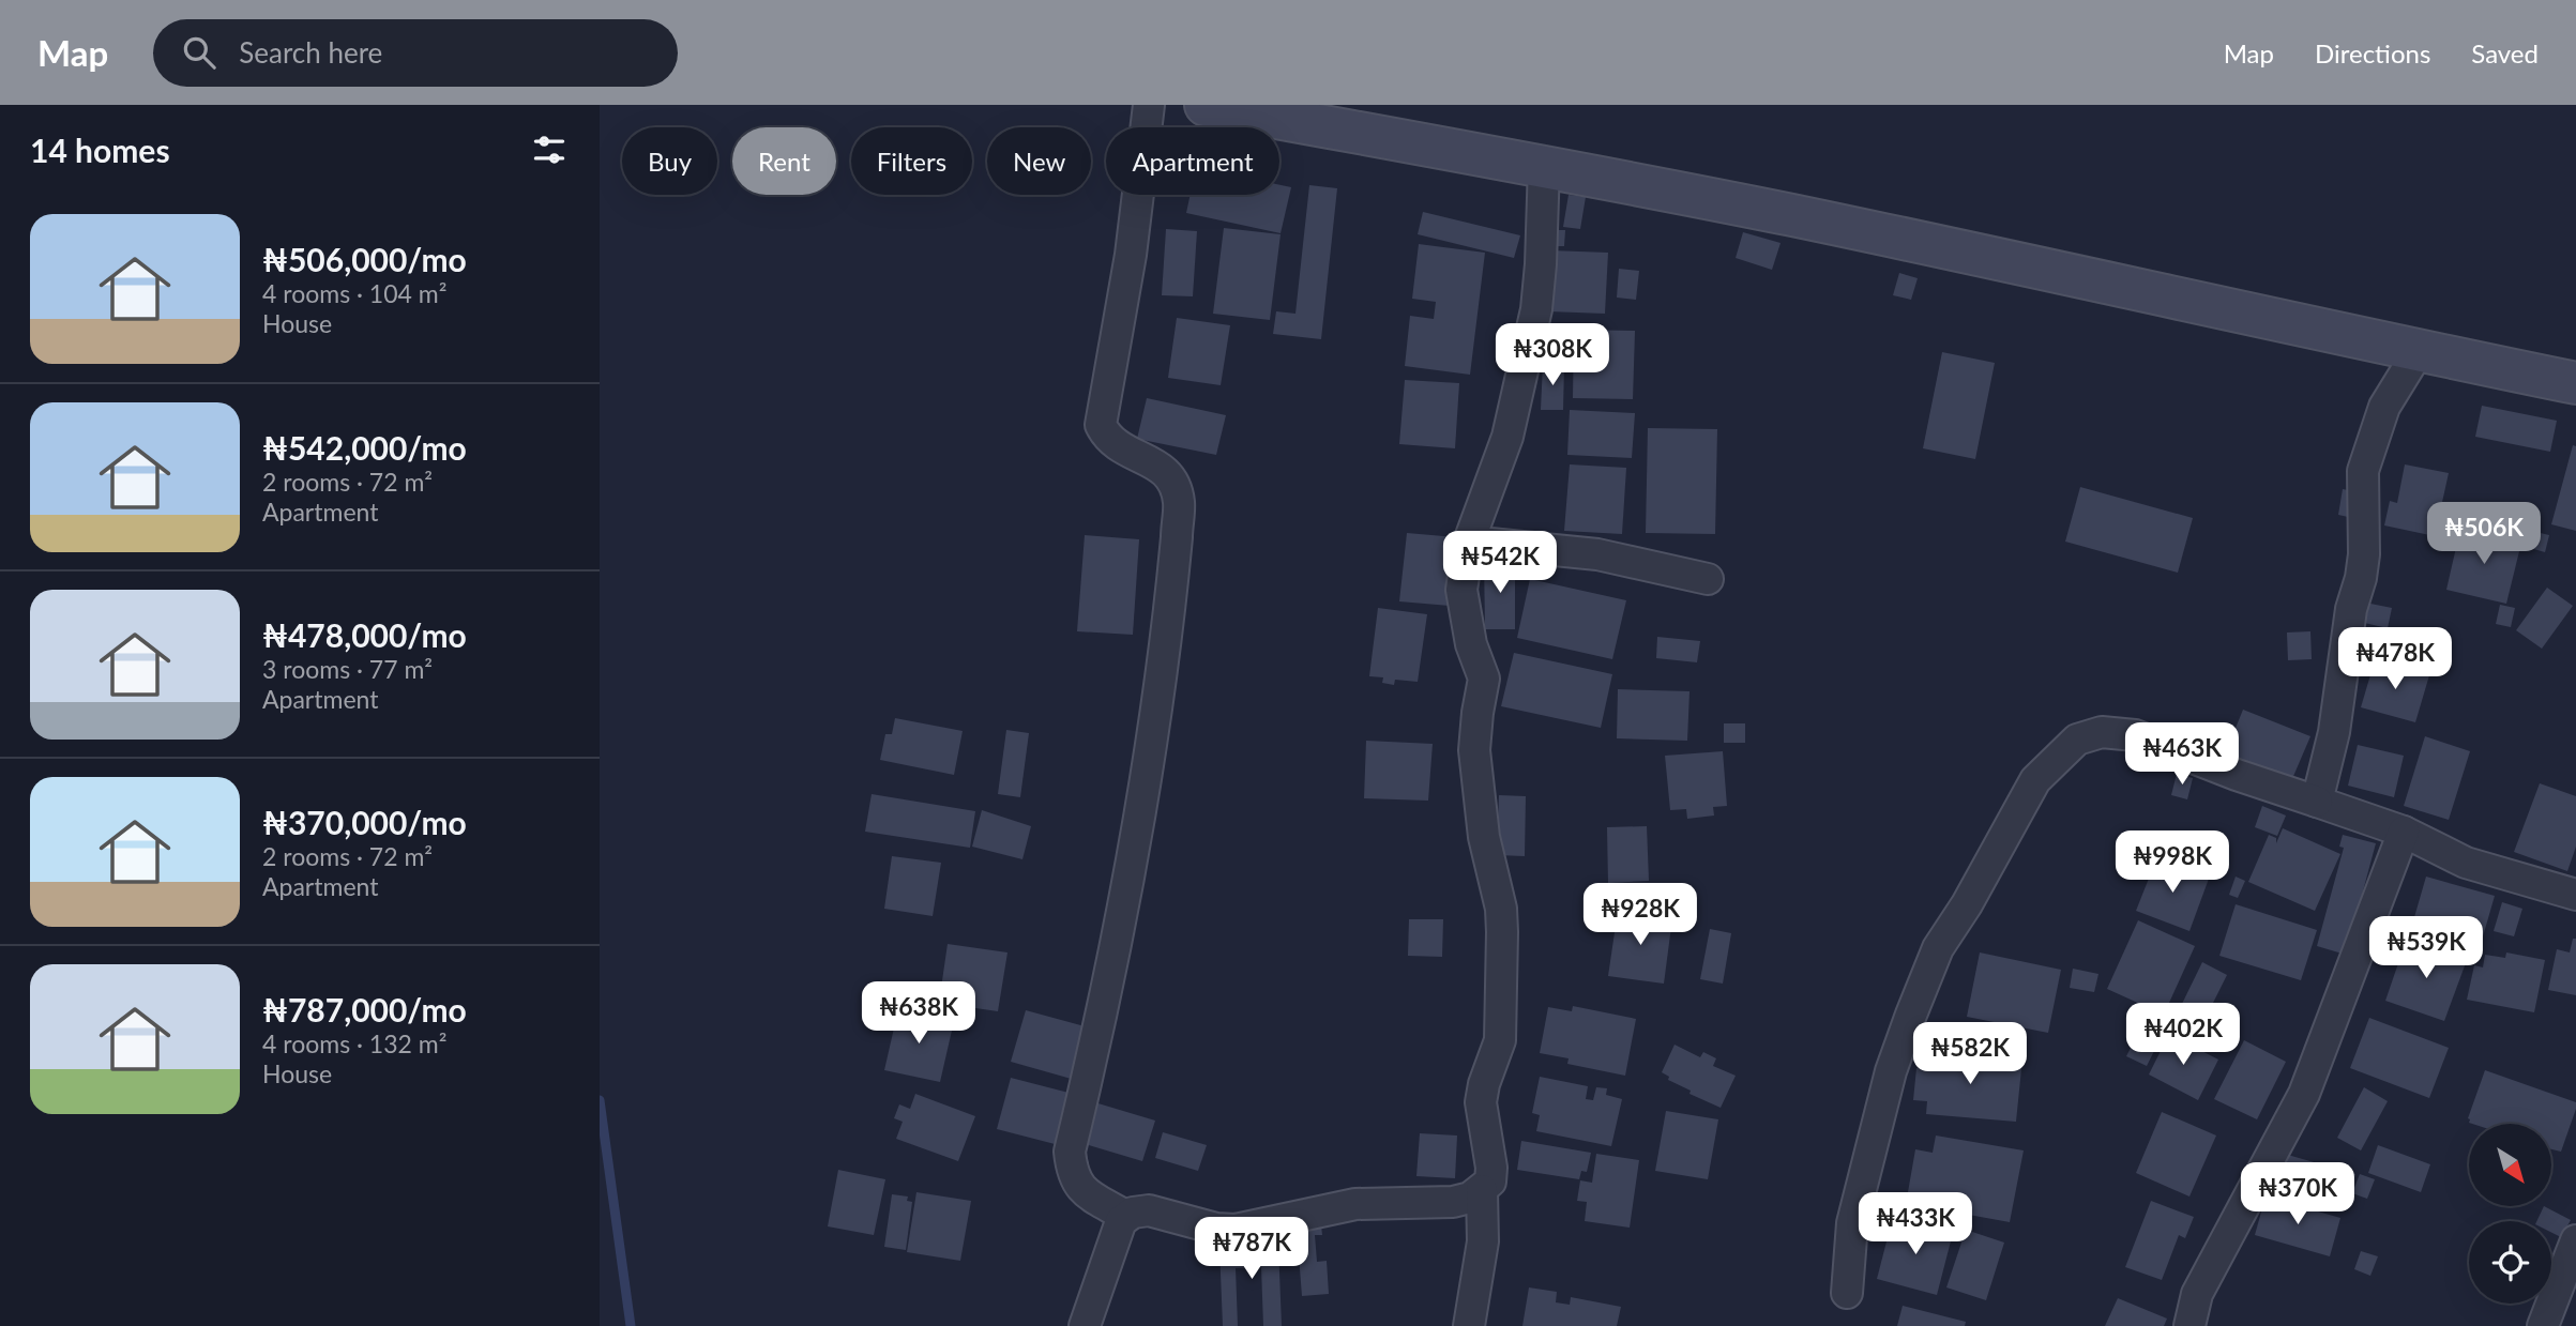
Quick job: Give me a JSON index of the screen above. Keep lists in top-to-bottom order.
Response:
{
  "north": "bottom right",
  "page": {
    "header": "Map",
    "search": "Search here",
    "nav": ["Map", "Directions", "Saved"],
    "heading": "14 homes",
    "chip": [
      "Buy",
      "Rent",
      "Filters",
      "New",
      "Apartment"
    ],
    "list": [
      {
        "name": "₦506,000/mo",
        "note": "4 rooms · 104 m² · House"
      },
      {
        "name": "₦542,000/mo",
        "note": "2 rooms · 72 m² · Apartment"
      },
      {
        "name": "₦478,000/mo",
        "note": "3 rooms · 77 m² · Apartment"
      },
      {
        "name": "₦370,000/mo",
        "note": "2 rooms · 72 m² · Apartment"
      },
      {
        "name": "₦787,000/mo",
        "note": "4 rooms · 132 m² · House"
      }
    ],
    "price": [
      "₦308K",
      "₦506K",
      "₦542K",
      "₦478K",
      "₦463K",
      "₦998K",
      "₦928K",
      "₦539K",
      "₦638K",
      "₦402K",
      "₦582K",
      "₦370K",
      "₦433K",
      "₦787K"
    ]
  }
}
